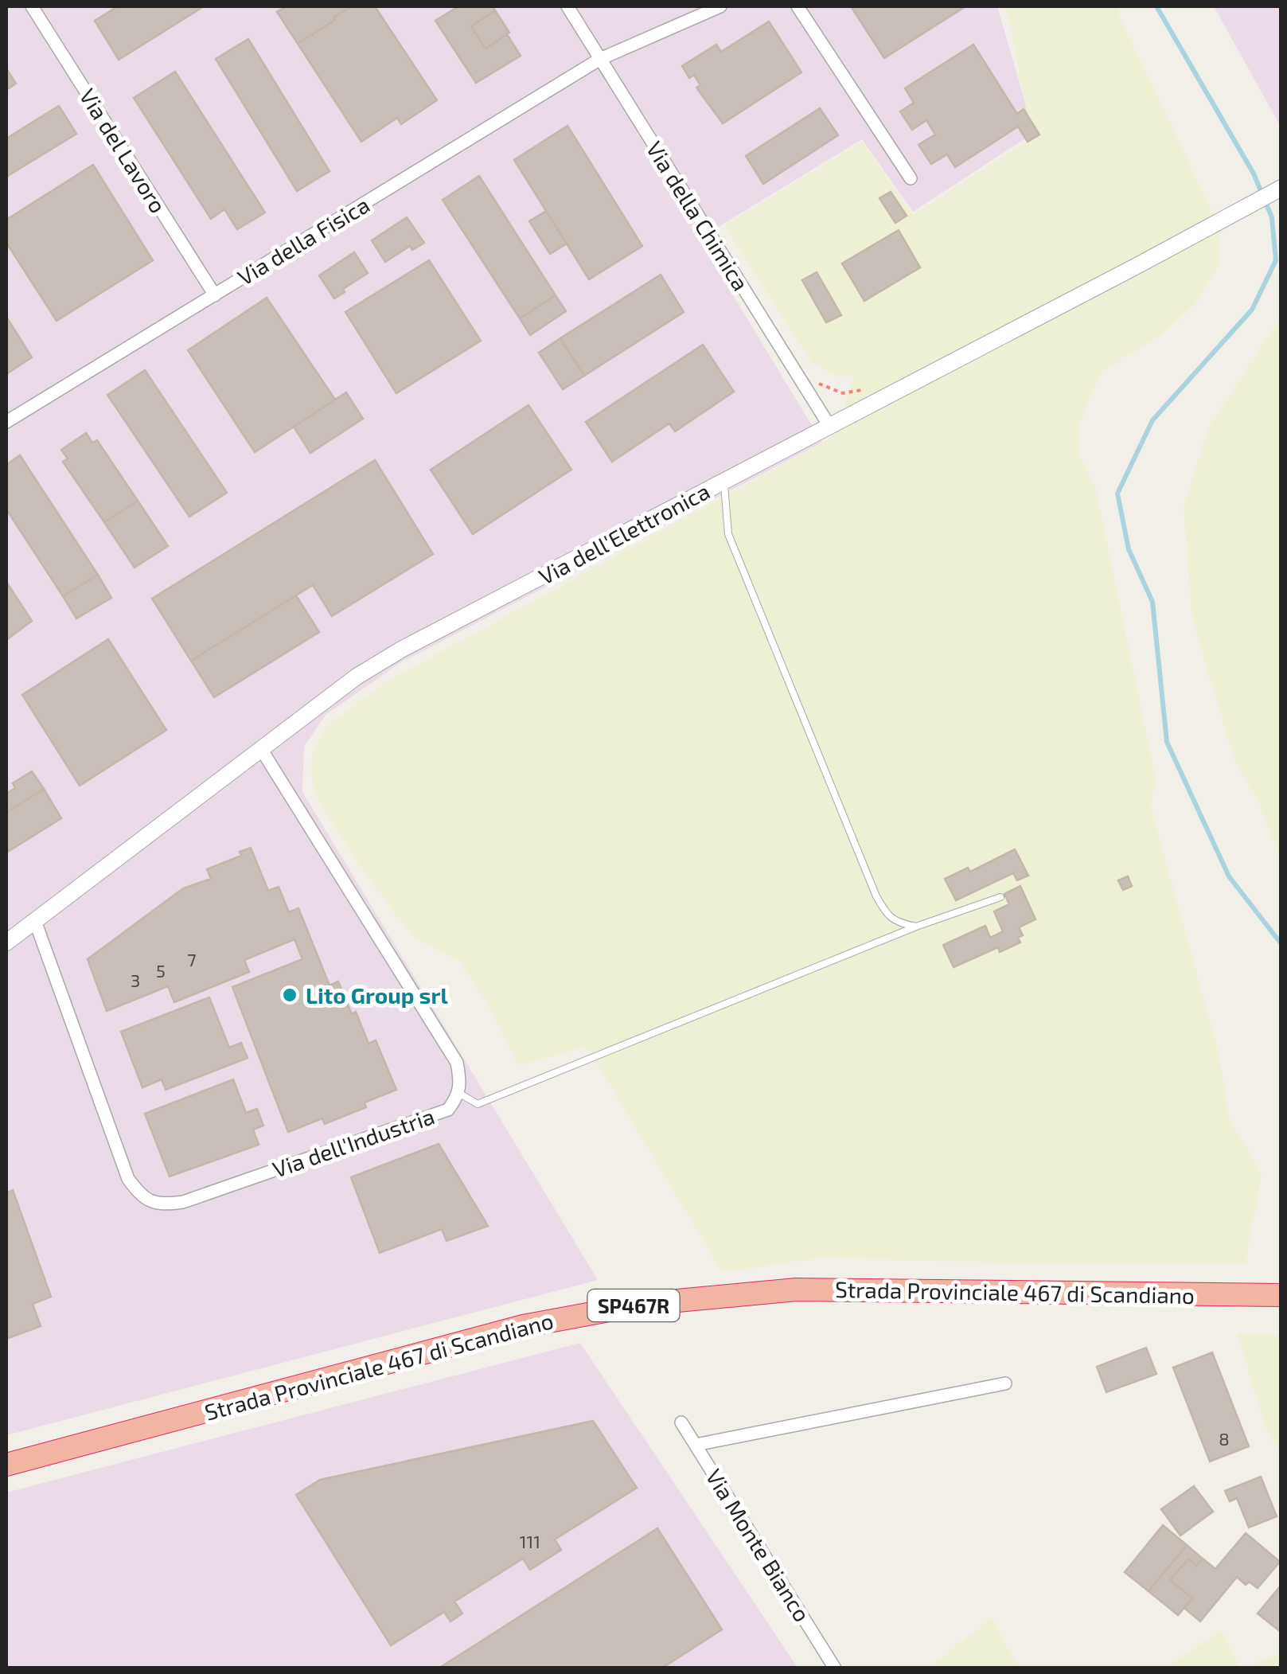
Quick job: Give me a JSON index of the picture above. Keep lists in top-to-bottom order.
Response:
{
  "streets": {
    "highway": ["Strada Provinciale 467 di Scandiano", "SP467R"],
    "street": [
      "Via del Lavoro",
      "Via della Chimica",
      "Via della Fisica",
      "Via dell'Elettronica",
      "Via dell'Industria",
      "Via Monte Bianco"
    ]
  },
  "crossings": [
    ["Via del Lavoro", "Via della Fisica"],
    ["Via della Chimica", "Via della Fisica"],
    ["Via della Chimica", "Via dell'Elettronica"],
    ["Via dell'Elettronica", "Via dell'Industria"]
  ],
  "places": ["Lito Group srl"],
  "house_numbers": [
    "7",
    "5",
    "3",
    "8",
    "111"
  ]
}
